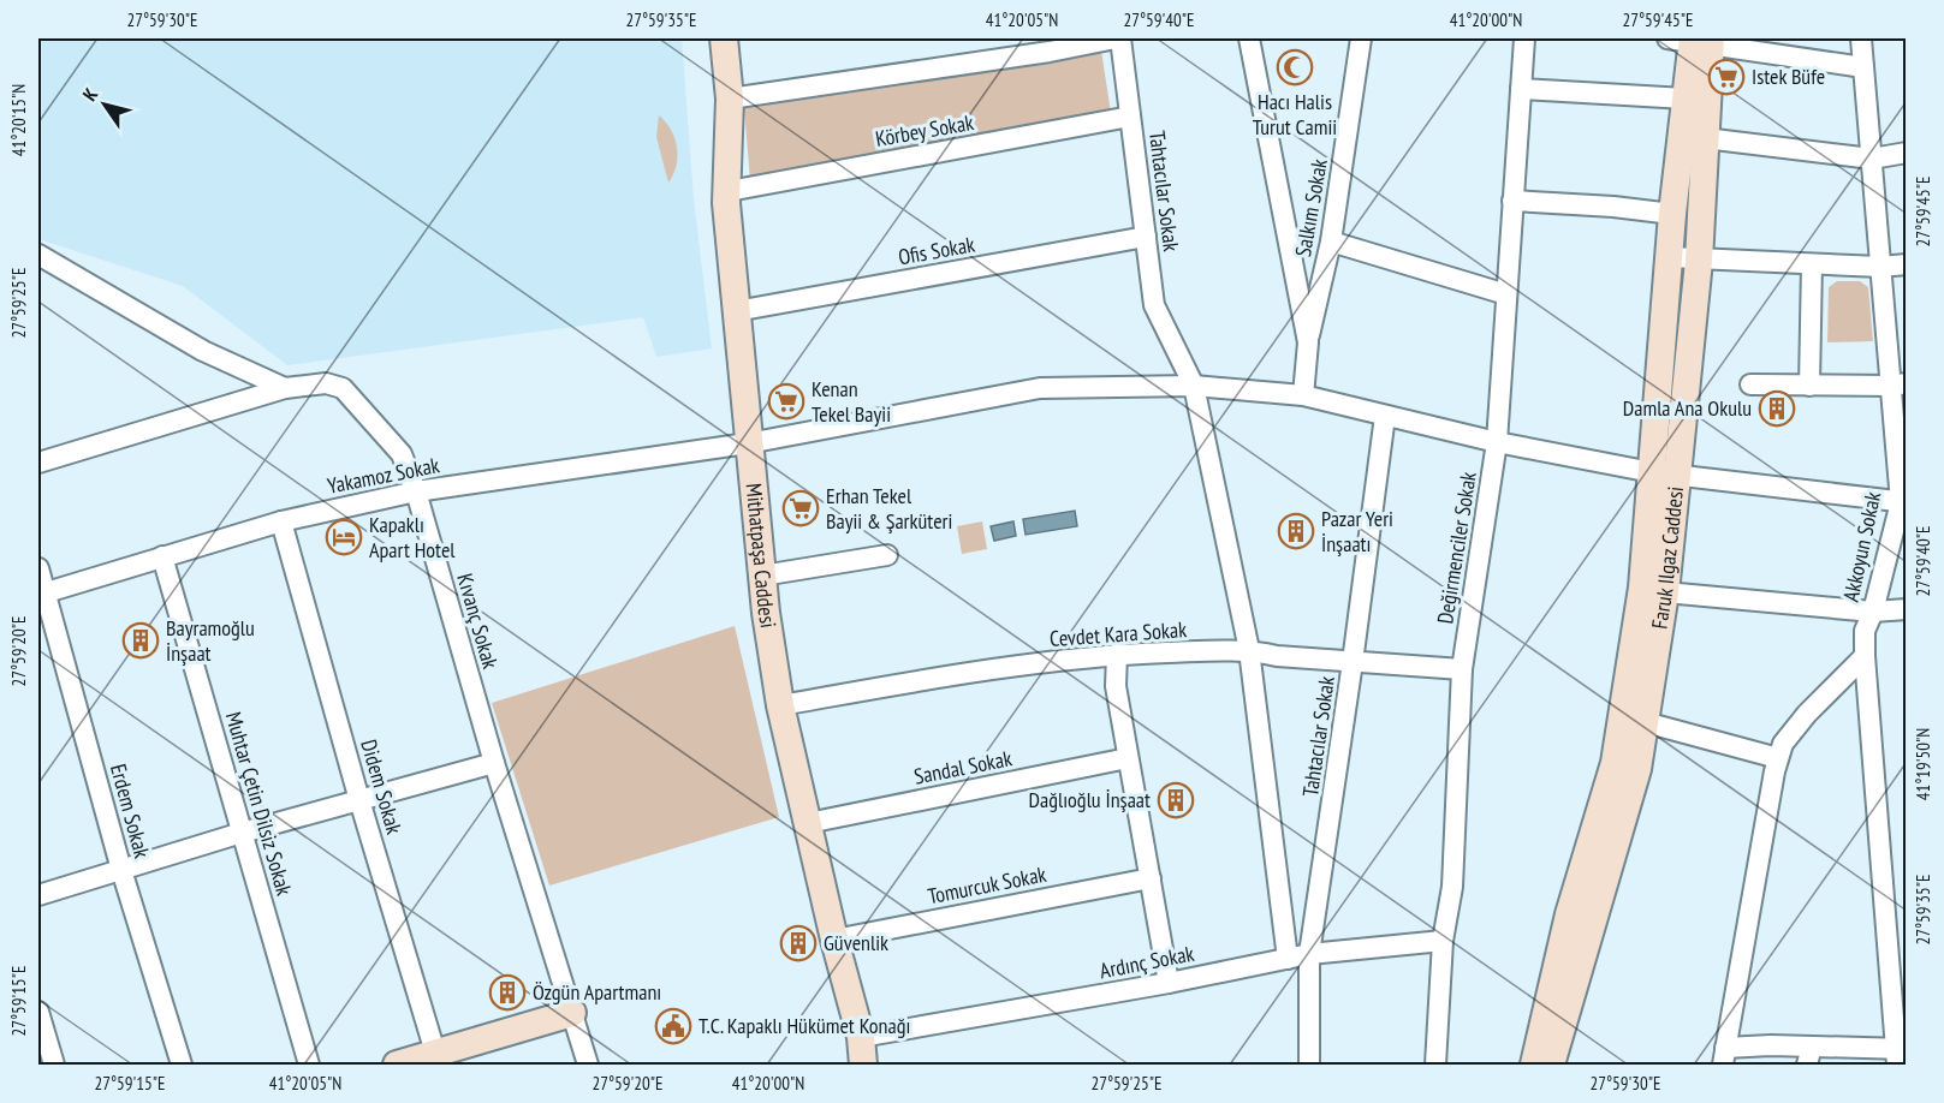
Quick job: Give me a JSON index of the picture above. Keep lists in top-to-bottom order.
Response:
{
  "streets": {
    "street": [
      "Körbey Sokak",
      "Tahtacılar Sokak",
      "Salkım Sokak",
      "Ofis Sokak",
      "Yakamoz Sokak",
      "Akkoyun Sokak",
      "Değirmenciler Sokak",
      "Mithatpaşa Caddesi",
      "Faruk Ilgaz Caddesi",
      "Kıvanç Sokak",
      "Cevdet Kara Sokak",
      "Sandal Sokak",
      "Didem Sokak",
      "Muhtar Çetin Dilsiz Sokak",
      "Erdem Sokak",
      "Tomurcuk Sokak",
      "Ardınç Sokak"
    ]
  },
  "crossings": [
    ["Körbey Sokak", "Tahtacılar Sokak"],
    ["Körbey Sokak", "Mithatpaşa Caddesi"],
    ["Tahtacılar Sokak", "Ofis Sokak"],
    ["Tahtacılar Sokak", "Yakamoz Sokak"],
    ["Tahtacılar Sokak", "Cevdet Kara Sokak"],
    ["Tahtacılar Sokak", "Ardınç Sokak"],
    ["Ofis Sokak", "Mithatpaşa Caddesi"],
    ["Yakamoz Sokak", "Akkoyun Sokak"],
    ["Yakamoz Sokak", "Değirmenciler Sokak"],
    ["Yakamoz Sokak", "Mithatpaşa Caddesi"],
    ["Yakamoz Sokak", "Faruk Ilgaz Caddesi"],
    ["Yakamoz Sokak", "Kıvanç Sokak"],
    ["Yakamoz Sokak", "Didem Sokak"],
    ["Yakamoz Sokak", "Muhtar Çetin Dilsiz Sokak"],
    ["Yakamoz Sokak", "Erdem Sokak"],
    ["Değirmenciler Sokak", "Cevdet Kara Sokak"],
    ["Değirmenciler Sokak", "Ardınç Sokak"],
    ["Mithatpaşa Caddesi", "Cevdet Kara Sokak"],
    ["Mithatpaşa Caddesi", "Sandal Sokak"],
    ["Mithatpaşa Caddesi", "Tomurcuk Sokak"],
    ["Mithatpaşa Caddesi", "Ardınç Sokak"]
  ],
  "places": {
    "mosque": ["Hacı Halis Turut Camii"],
    "supermarket": ["Istek Büfe", "Kenan Tekel Bayii", "Erhan Tekel Bayii & Şarküteri"],
    "building": [
      "Damla Ana Okulu",
      "Pazar Yeri İnşaatı",
      "Bayramoğlu İnşaat",
      "Dağlıoğlu İnşaat",
      "Güvenlik",
      "Özgün Apartmanı"
    ],
    "hotel": ["Kapaklı Apart Hotel"],
    "public building": ["T.C. Kapaklı Hükümet Konağı"]
  },
  "north": "top left",
  "coordinates": [
    "27°59'30\"E",
    "27°59'35\"E",
    "41°20'05\"N",
    "27°59'40\"E",
    "41°20'00\"N",
    "27°59'45\"E",
    "41°20'15\"N",
    "27°59'25\"E",
    "27°59'20\"E",
    "41°19'50\"N",
    "27°59'15\"E"
  ]
}
